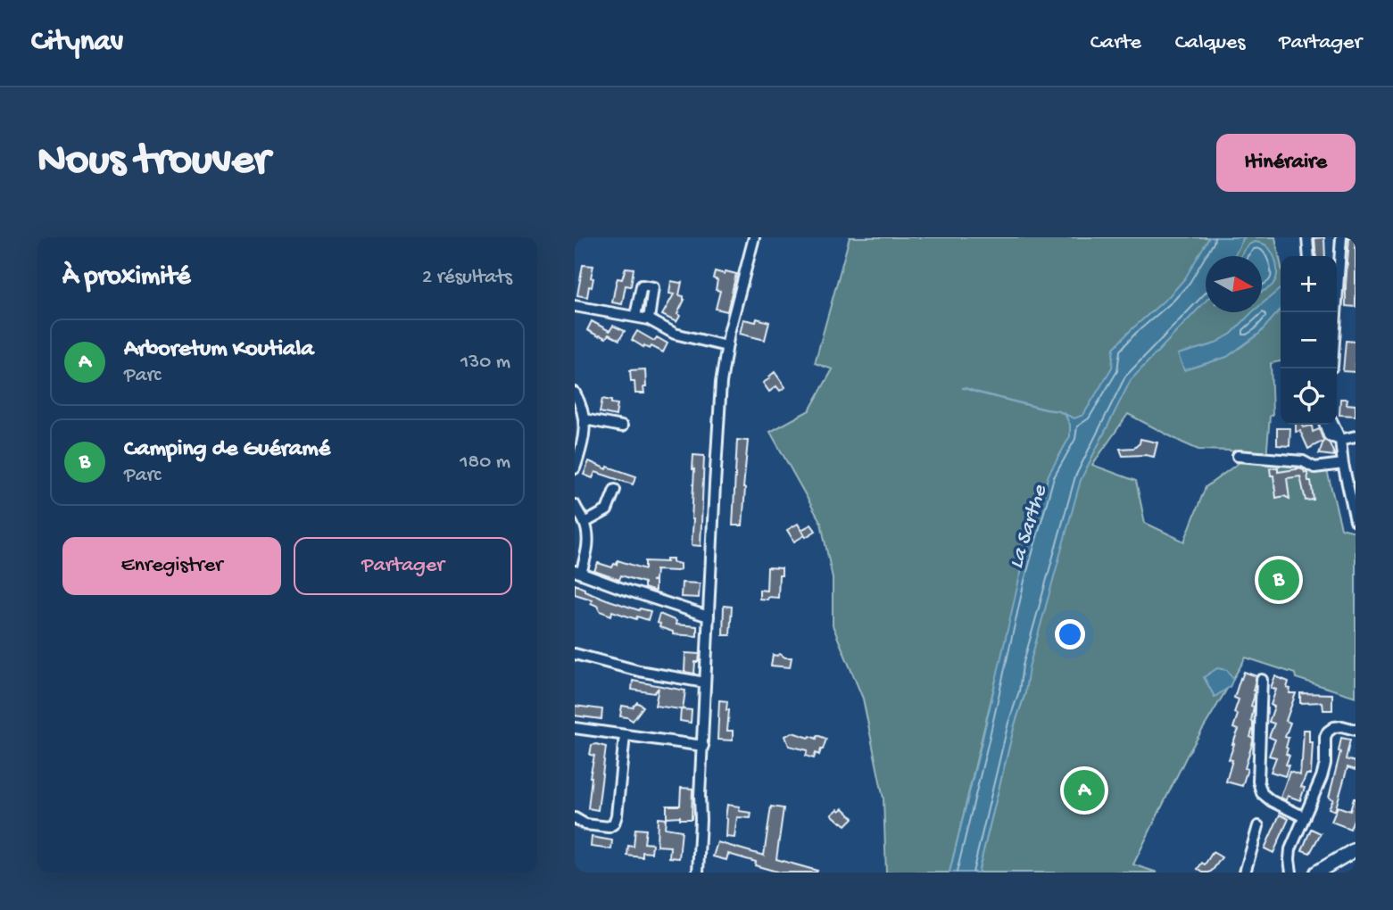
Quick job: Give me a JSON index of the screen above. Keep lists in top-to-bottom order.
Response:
{
  "water": ["La Sarthe"],
  "north": "right",
  "page": {
    "header": "Citynav",
    "nav": ["Carte", "Calques", "Partager"],
    "buttons": [
      "Itinéraire",
      ["Enregistrer", "Partager"]
    ],
    "title": "Nous trouver",
    "heading": ["À proximité", "2 résultats"],
    "map_buttons": ["+", "−"],
    "list": [
      {
        "mark": "A",
        "name": "Arboretum Koutiala",
        "note": "Parc",
        "value": "130 m"
      },
      {
        "mark": "B",
        "name": "Camping de Guéramé",
        "note": "Parc",
        "value": "180 m"
      }
    ],
    "pins": ["B", "A"]
  }
}
